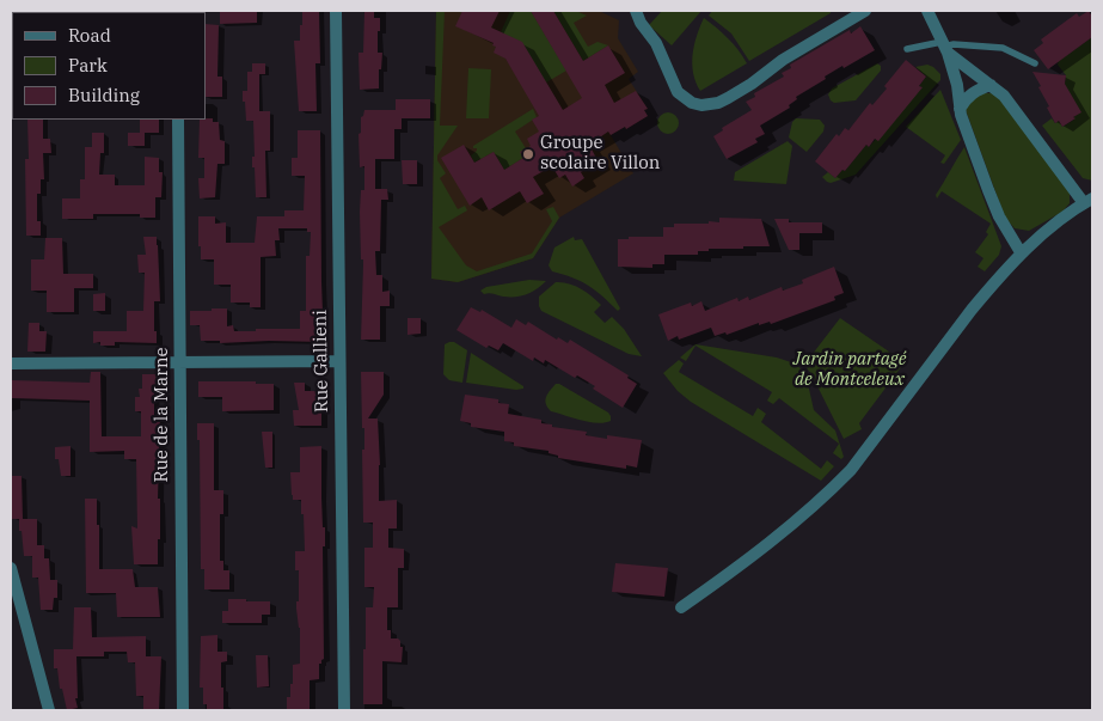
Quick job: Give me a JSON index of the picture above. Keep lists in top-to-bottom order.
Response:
{
  "streets": {
    "street": ["Rue Gallieni", "Rue de la Marne"]
  },
  "parks": ["Jardin partagé de Montceleux"],
  "places": ["Groupe scolaire Villon"],
  "legend": ["Road", "Park", "Building"]
}
